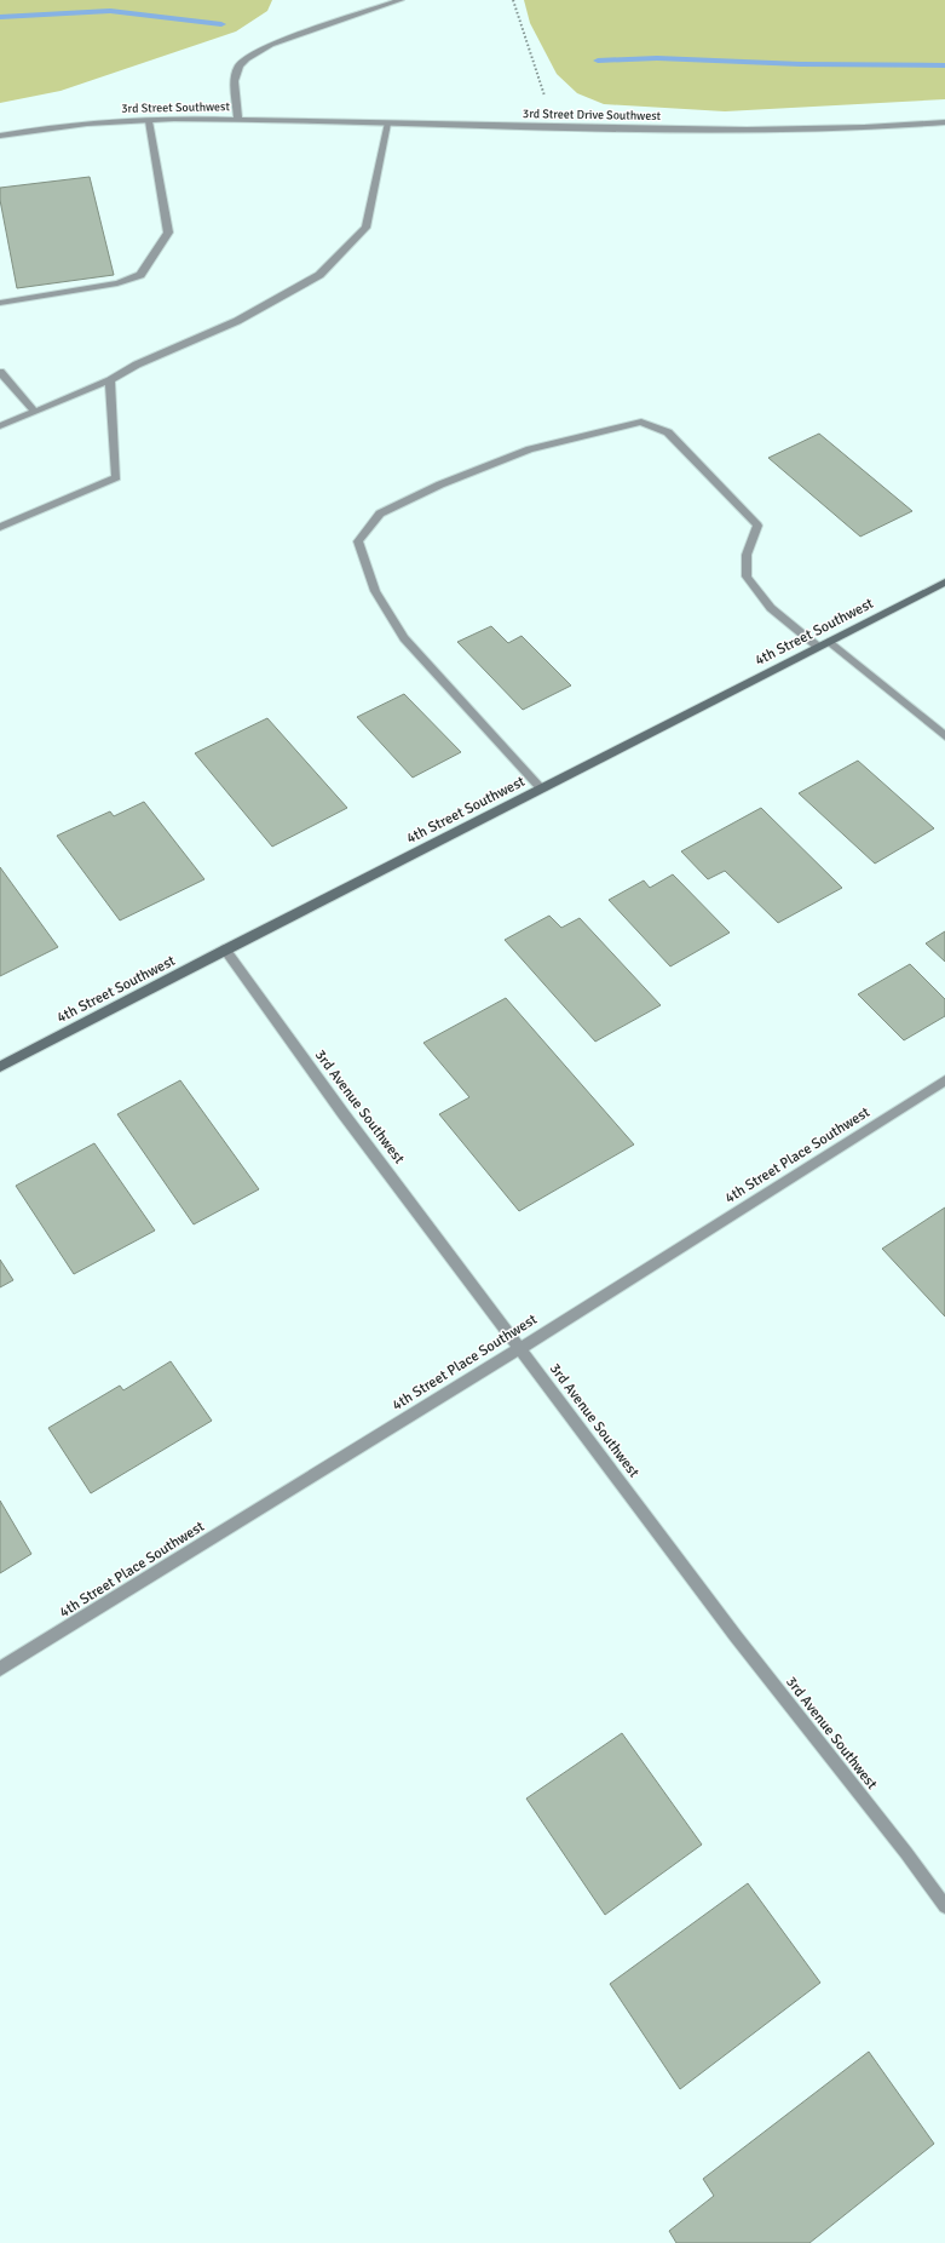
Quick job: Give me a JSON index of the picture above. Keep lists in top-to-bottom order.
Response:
{
  "streets": {
    "main road": ["4th Street Southwest"],
    "street": [
      "3rd Street Southwest",
      "3rd Street Drive Southwest",
      "3rd Avenue Southwest",
      "4th Street Place Southwest"
    ]
  },
  "crossings": [
    ["3rd Street Southwest", "3rd Street Drive Southwest"],
    ["4th Street Southwest", "3rd Avenue Southwest"],
    ["3rd Avenue Southwest", "4th Street Place Southwest"]
  ]
}
